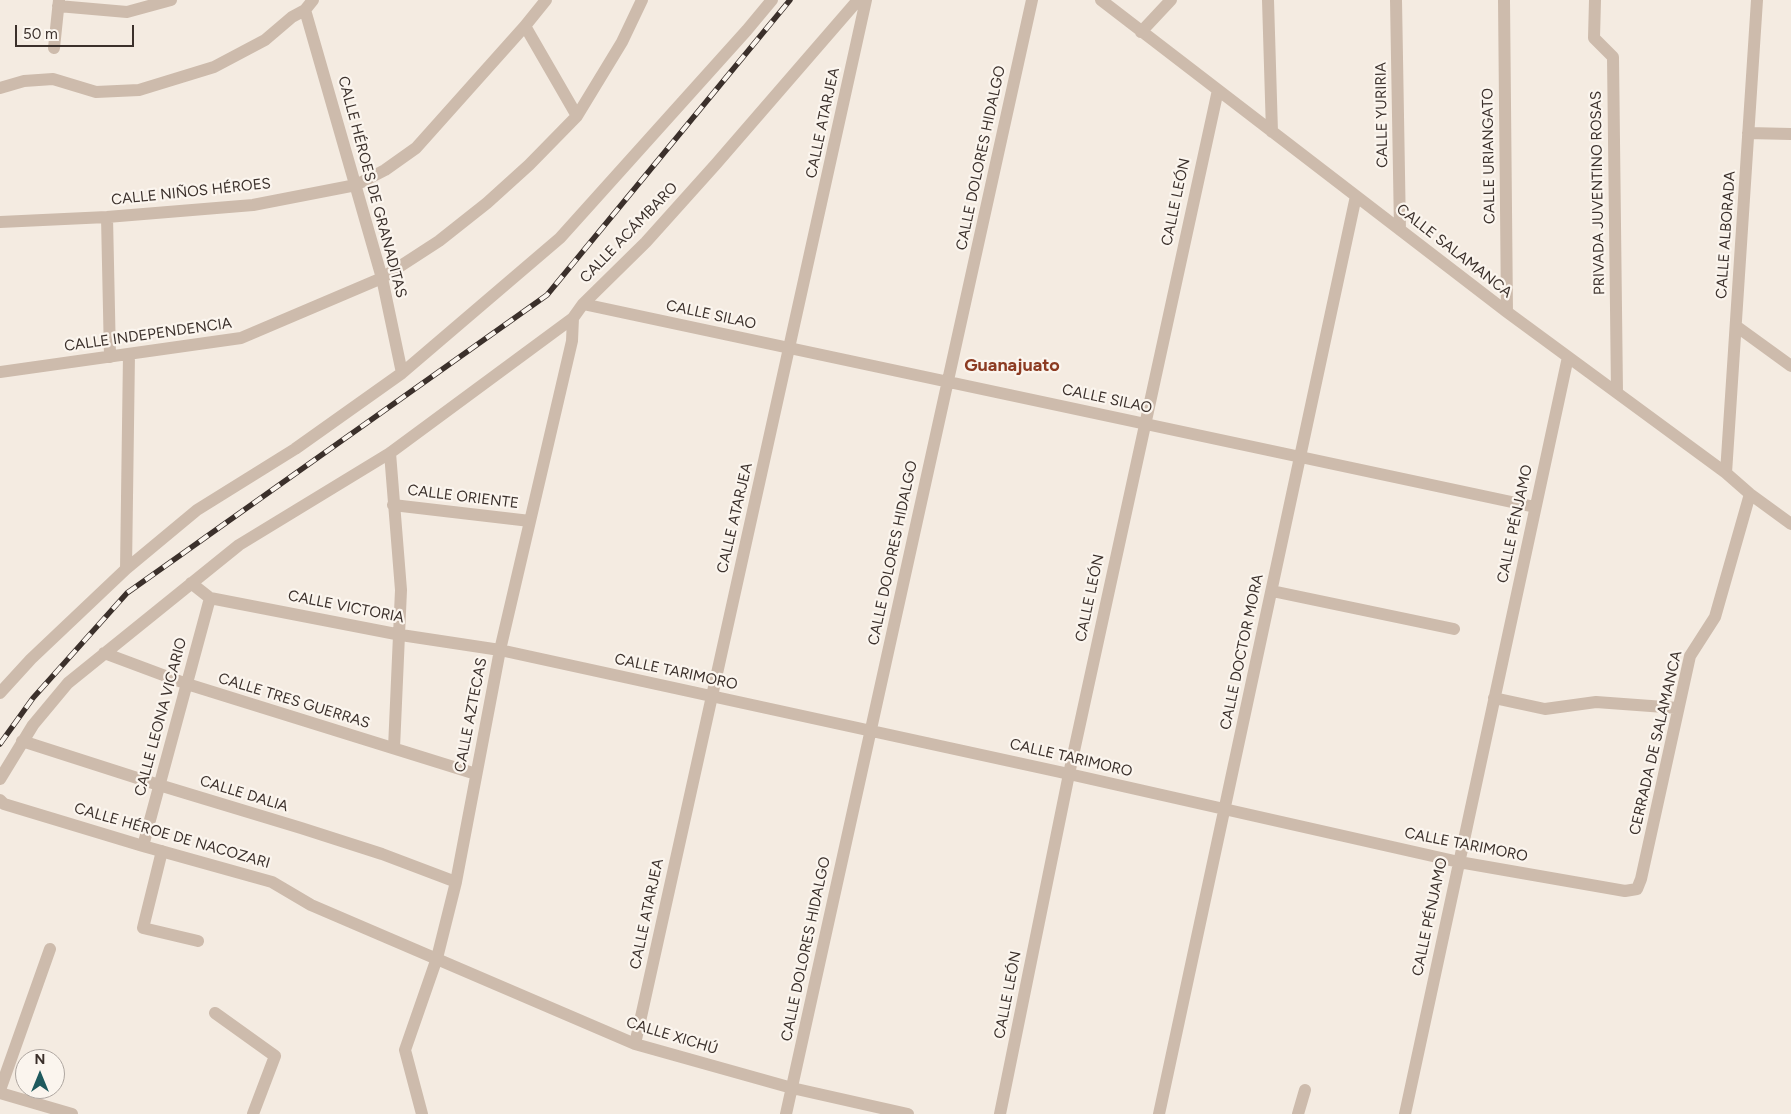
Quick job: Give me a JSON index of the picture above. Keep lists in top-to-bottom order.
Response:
{
  "streets": {
    "street": [
      "CALLE YURIRIA",
      "CALLE ATARJEA",
      "CALLE URIANGATO",
      "CALLE DOLORES HIDALGO",
      "CALLE HÉROES DE GRANADITAS",
      "CALLE NIÑOS HÉROES",
      "PRIVADA JUVENTINO ROSAS",
      "CALLE LEÓN",
      "CALLE ACÁMBARO",
      "CALLE ALBORADA",
      "CALLE SALAMANCA",
      "CALLE SILAO",
      "CALLE INDEPENDENCIA",
      "CALLE ORIENTE",
      "CALLE PÉNJAMO",
      "CALLE VICTORIA",
      "CALLE DOCTOR MORA",
      "CALLE TARIMORO",
      "CALLE TRES GUERRAS",
      "CALLE AZTECAS",
      "CALLE LEONA VICARIO",
      "CERRADA DE SALAMANCA",
      "CALLE DALIA",
      "CALLE HÉROE DE NACOZARI",
      "CALLE XICHÚ"
    ]
  },
  "crossings": [
    ["CALLE YURIRIA", "CALLE SALAMANCA"],
    ["CALLE ATARJEA", "CALLE SILAO"],
    ["CALLE ATARJEA", "CALLE TARIMORO"],
    ["CALLE ATARJEA", "CALLE XICHÚ"],
    ["CALLE URIANGATO", "CALLE SALAMANCA"],
    ["CALLE DOLORES HIDALGO", "CALLE SILAO"],
    ["CALLE DOLORES HIDALGO", "CALLE TARIMORO"],
    ["CALLE DOLORES HIDALGO", "CALLE XICHÚ"],
    ["CALLE HÉROES DE GRANADITAS", "CALLE NIÑOS HÉROES"],
    ["CALLE HÉROES DE GRANADITAS", "CALLE INDEPENDENCIA"],
    ["PRIVADA JUVENTINO ROSAS", "CALLE SALAMANCA"],
    ["CALLE LEÓN", "CALLE SALAMANCA"],
    ["CALLE LEÓN", "CALLE SILAO"],
    ["CALLE LEÓN", "CALLE TARIMORO"],
    ["CALLE ACÁMBARO", "CALLE SILAO"],
    ["CALLE ACÁMBARO", "CALLE VICTORIA"],
    ["CALLE ACÁMBARO", "CALLE TRES GUERRAS"],
    ["CALLE ACÁMBARO", "CALLE AZTECAS"],
    ["CALLE ACÁMBARO", "CALLE DALIA"],
    ["CALLE ALBORADA", "CALLE SALAMANCA"],
    ["CALLE SALAMANCA", "CALLE PÉNJAMO"],
    ["CALLE SALAMANCA", "CALLE DOCTOR MORA"],
    ["CALLE SALAMANCA", "CERRADA DE SALAMANCA"],
    ["CALLE SILAO", "CALLE PÉNJAMO"],
    ["CALLE SILAO", "CALLE DOCTOR MORA"],
    ["CALLE ORIENTE", "CALLE AZTECAS"],
    ["CALLE PÉNJAMO", "CALLE TARIMORO"],
    ["CALLE VICTORIA", "CALLE TARIMORO"],
    ["CALLE VICTORIA", "CALLE AZTECAS"],
    ["CALLE VICTORIA", "CALLE LEONA VICARIO"],
    ["CALLE DOCTOR MORA", "CALLE TARIMORO"],
    ["CALLE TARIMORO", "CALLE AZTECAS"],
    ["CALLE TARIMORO", "CERRADA DE SALAMANCA"],
    ["CALLE TRES GUERRAS", "CALLE AZTECAS"],
    ["CALLE TRES GUERRAS", "CALLE LEONA VICARIO"],
    ["CALLE AZTECAS", "CALLE DALIA"],
    ["CALLE AZTECAS", "CALLE HÉROE DE NACOZARI"],
    ["CALLE AZTECAS", "CALLE XICHÚ"],
    ["CALLE LEONA VICARIO", "CALLE DALIA"],
    ["CALLE LEONA VICARIO", "CALLE HÉROE DE NACOZARI"],
    ["CALLE HÉROE DE NACOZARI", "CALLE XICHÚ"]
  ],
  "districts": ["Guanajuato"],
  "scale_bar": "50 m",
  "north": "top"
}
